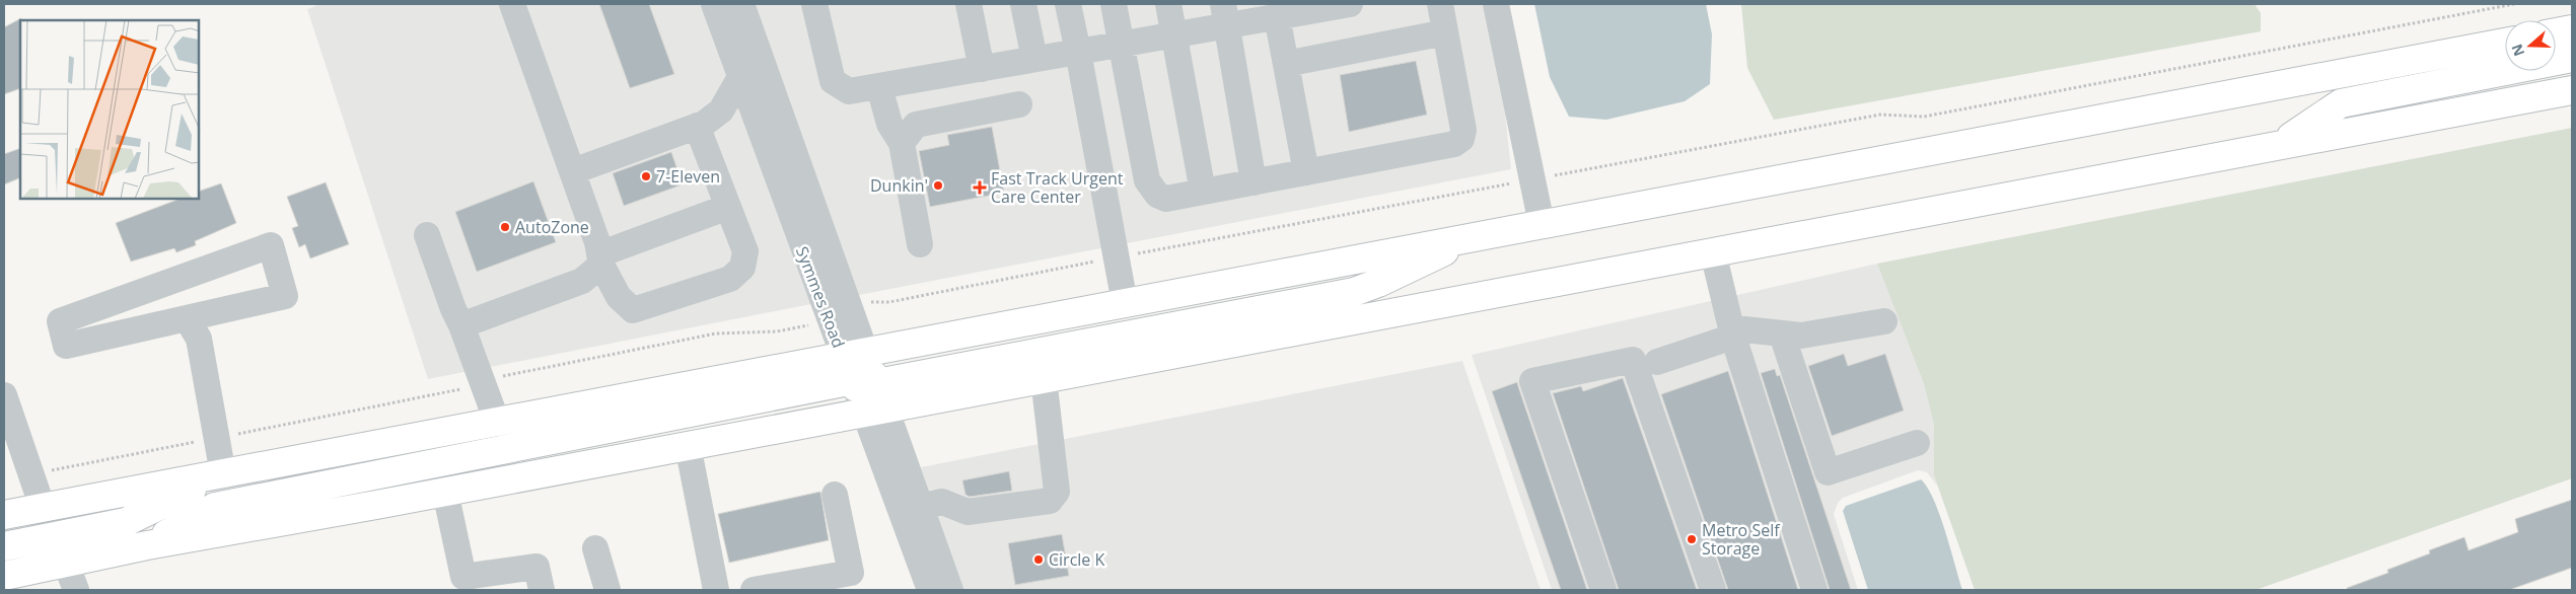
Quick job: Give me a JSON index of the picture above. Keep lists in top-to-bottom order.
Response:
{
  "streets": {
    "street": ["Symmes Road"]
  },
  "places": {
    "other": [
      "7-Eleven",
      "Dunkin'",
      "AutoZone",
      "Metro Self Storage",
      "Circle K"
    ],
    "health": ["Fast Track Urgent Care Center"]
  },
  "north": "left"
}
